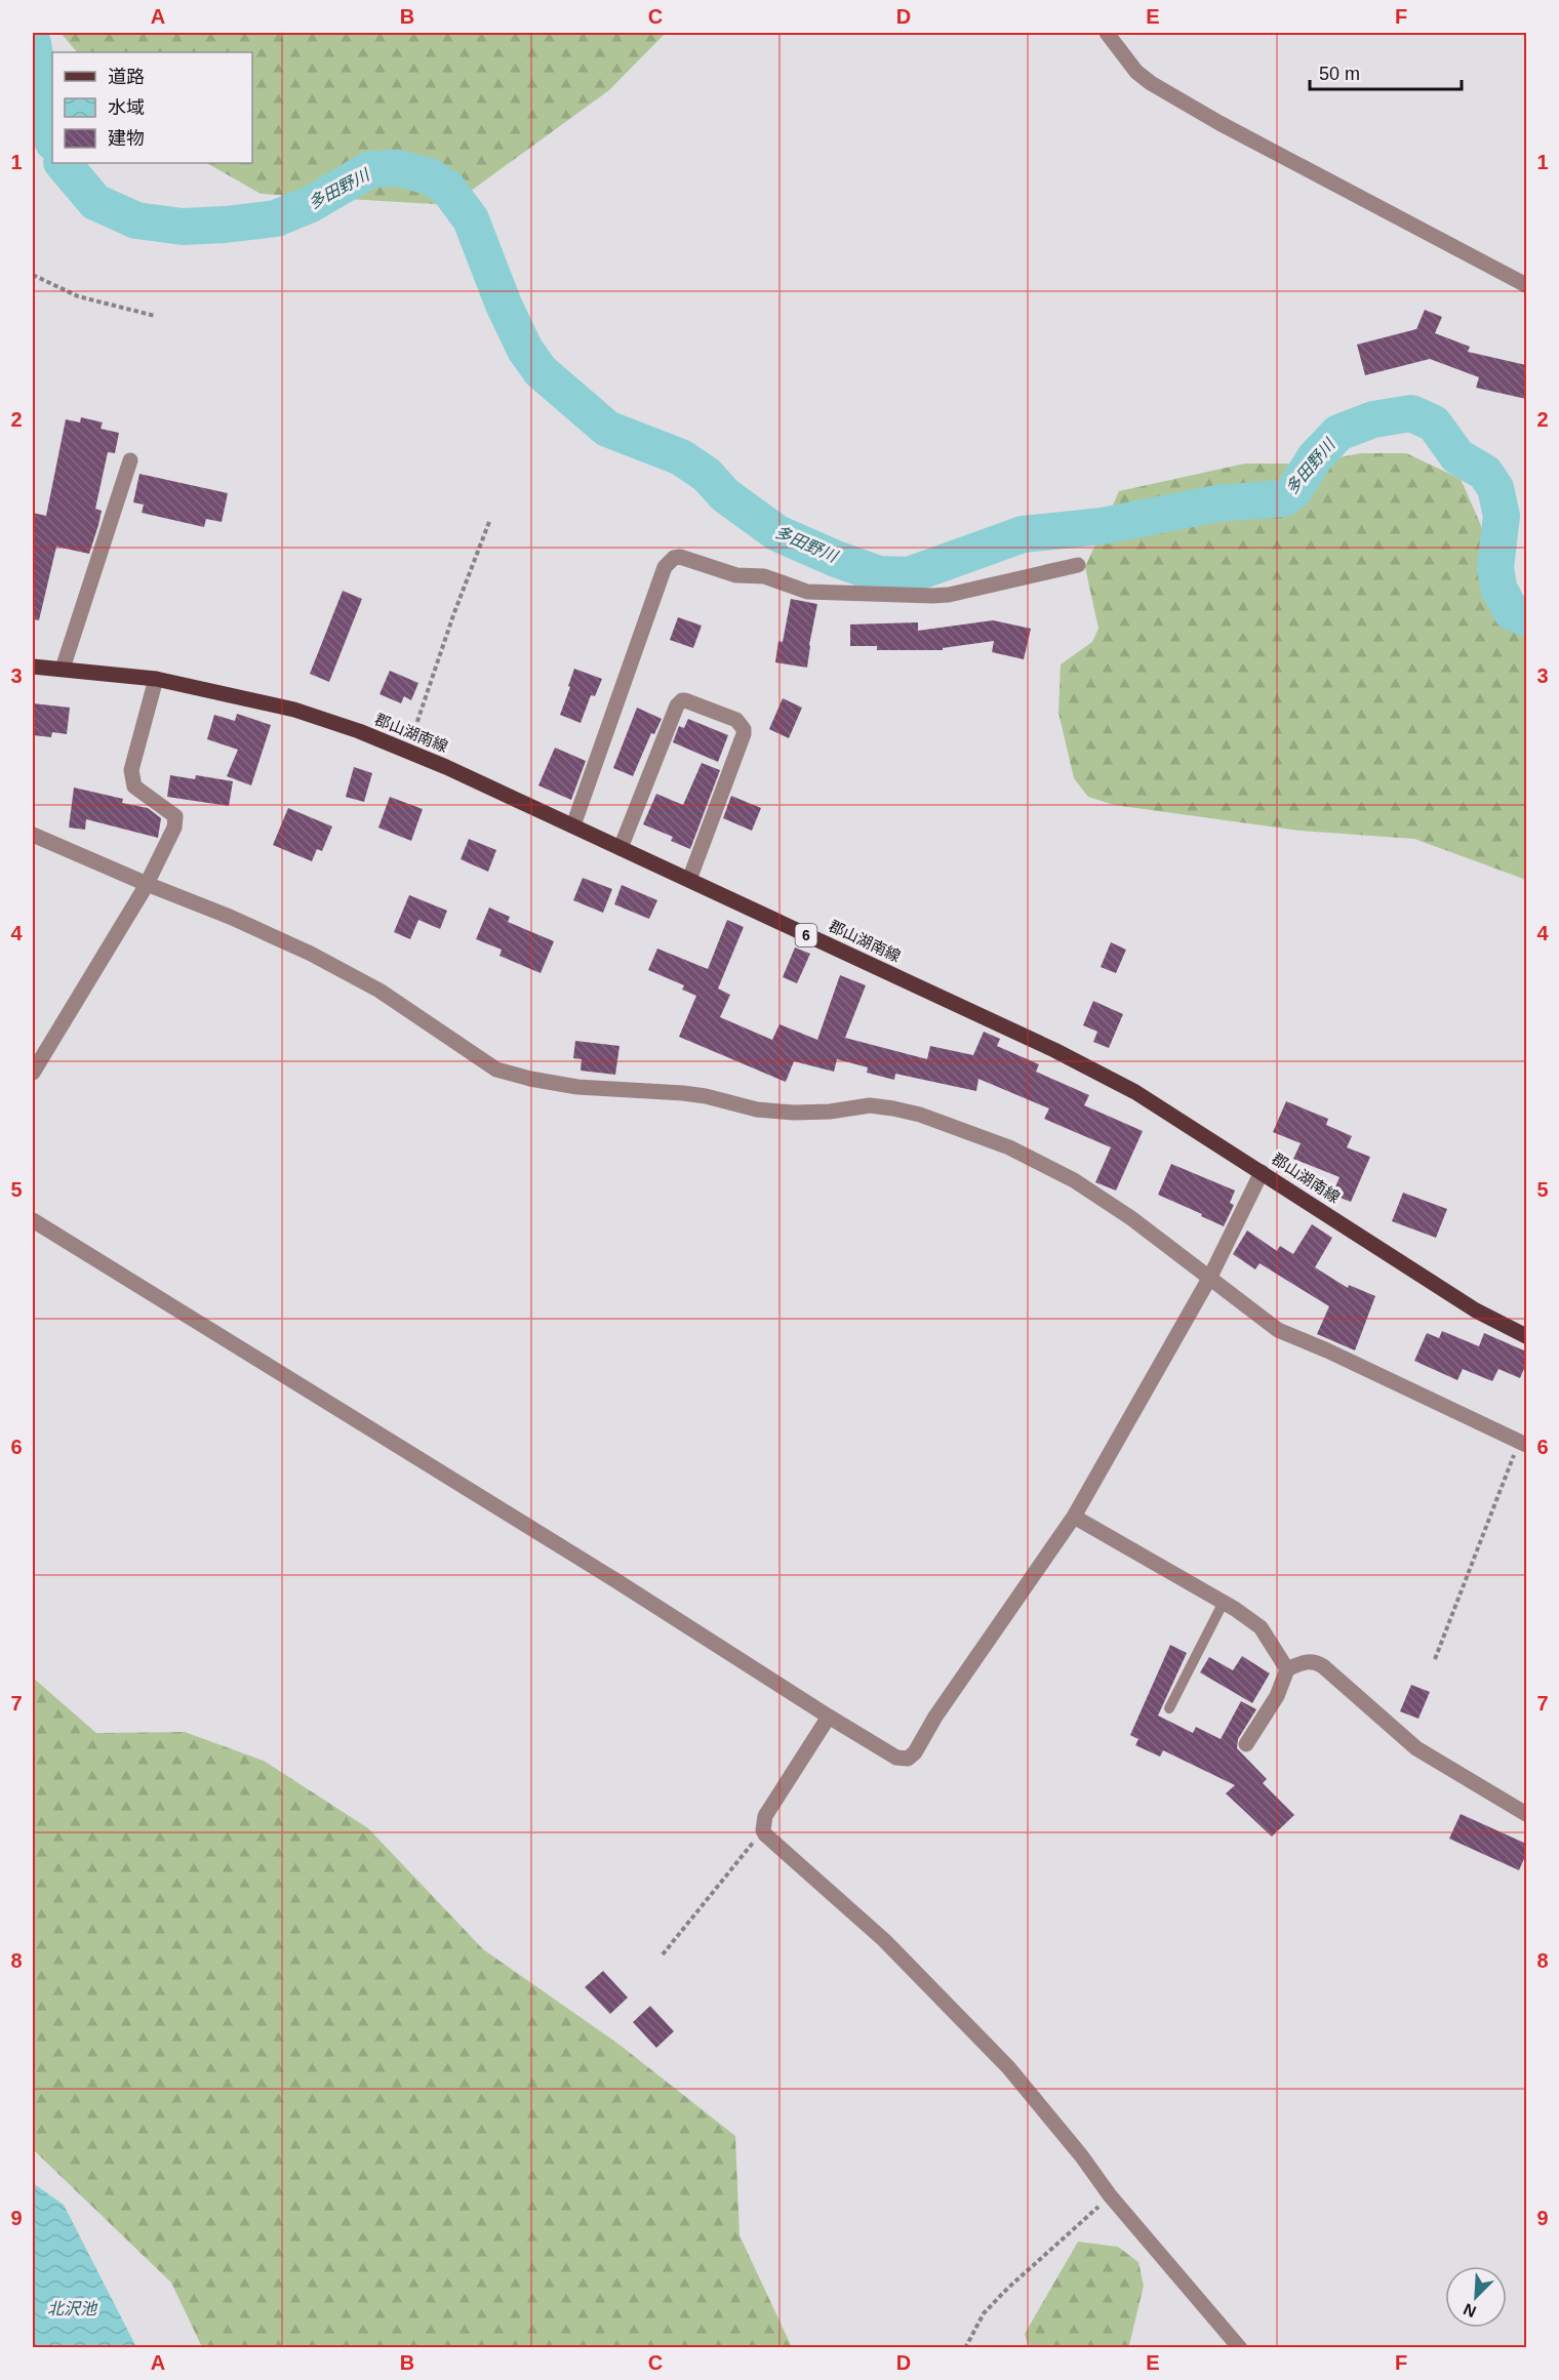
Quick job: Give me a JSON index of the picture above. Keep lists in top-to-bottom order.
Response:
{
  "streets": {
    "main road": ["郡山湖南線", "6"]
  },
  "water": ["多田野川", "北沢池"],
  "legend": ["道路", "水域", "建物"],
  "scale_bar": "50 m",
  "north": "bottom left",
  "grid": {
    "columns": [
      "A",
      "B",
      "C",
      "D",
      "E",
      "F"
    ],
    "rows": [
      "1",
      "2",
      "3",
      "4",
      "5",
      "6",
      "7",
      "8",
      "9"
    ]
  }
}
